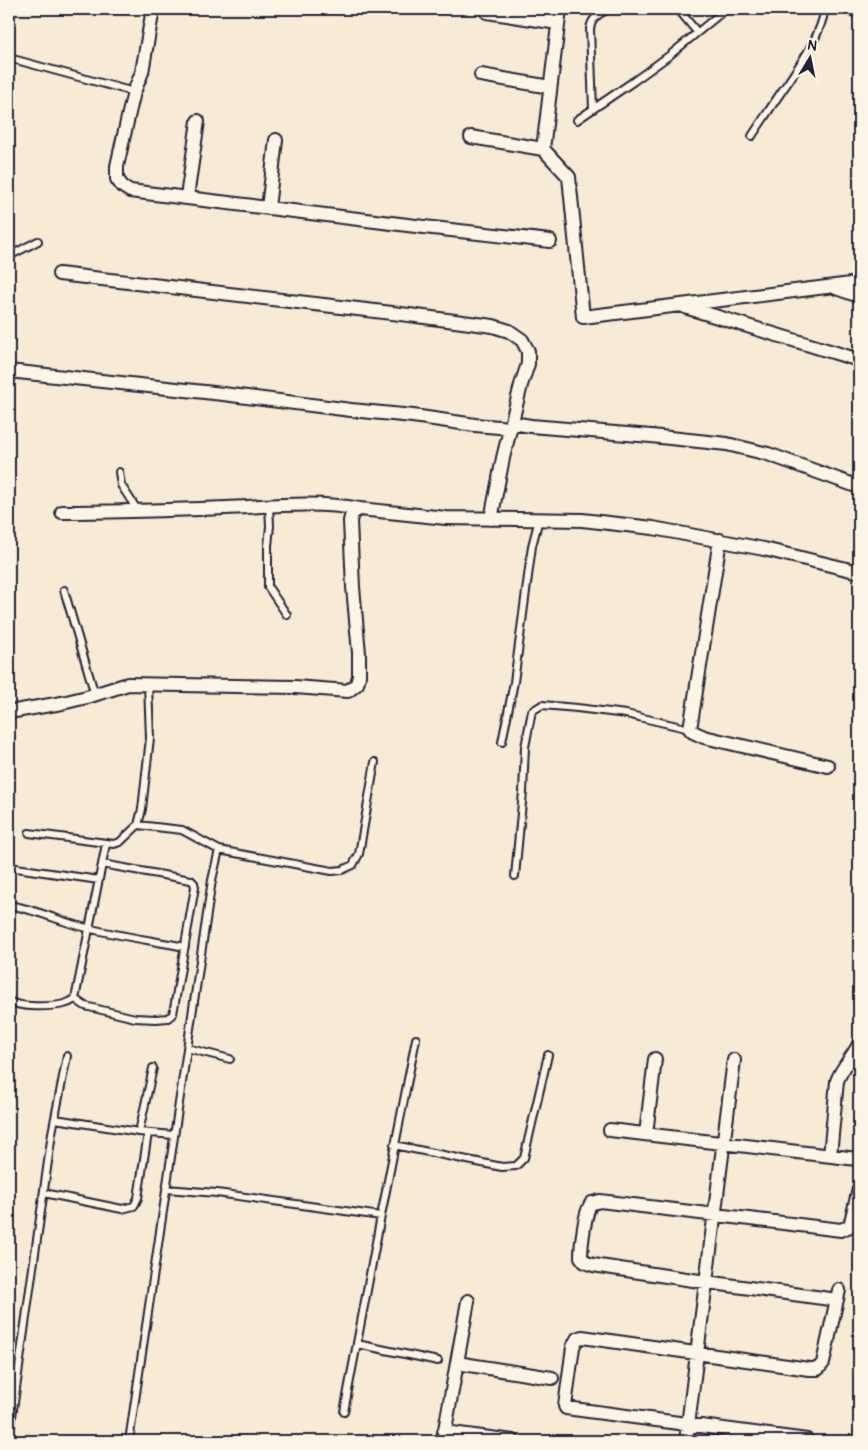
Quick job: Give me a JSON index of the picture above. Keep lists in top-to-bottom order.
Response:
{
  "north": "top"
}
